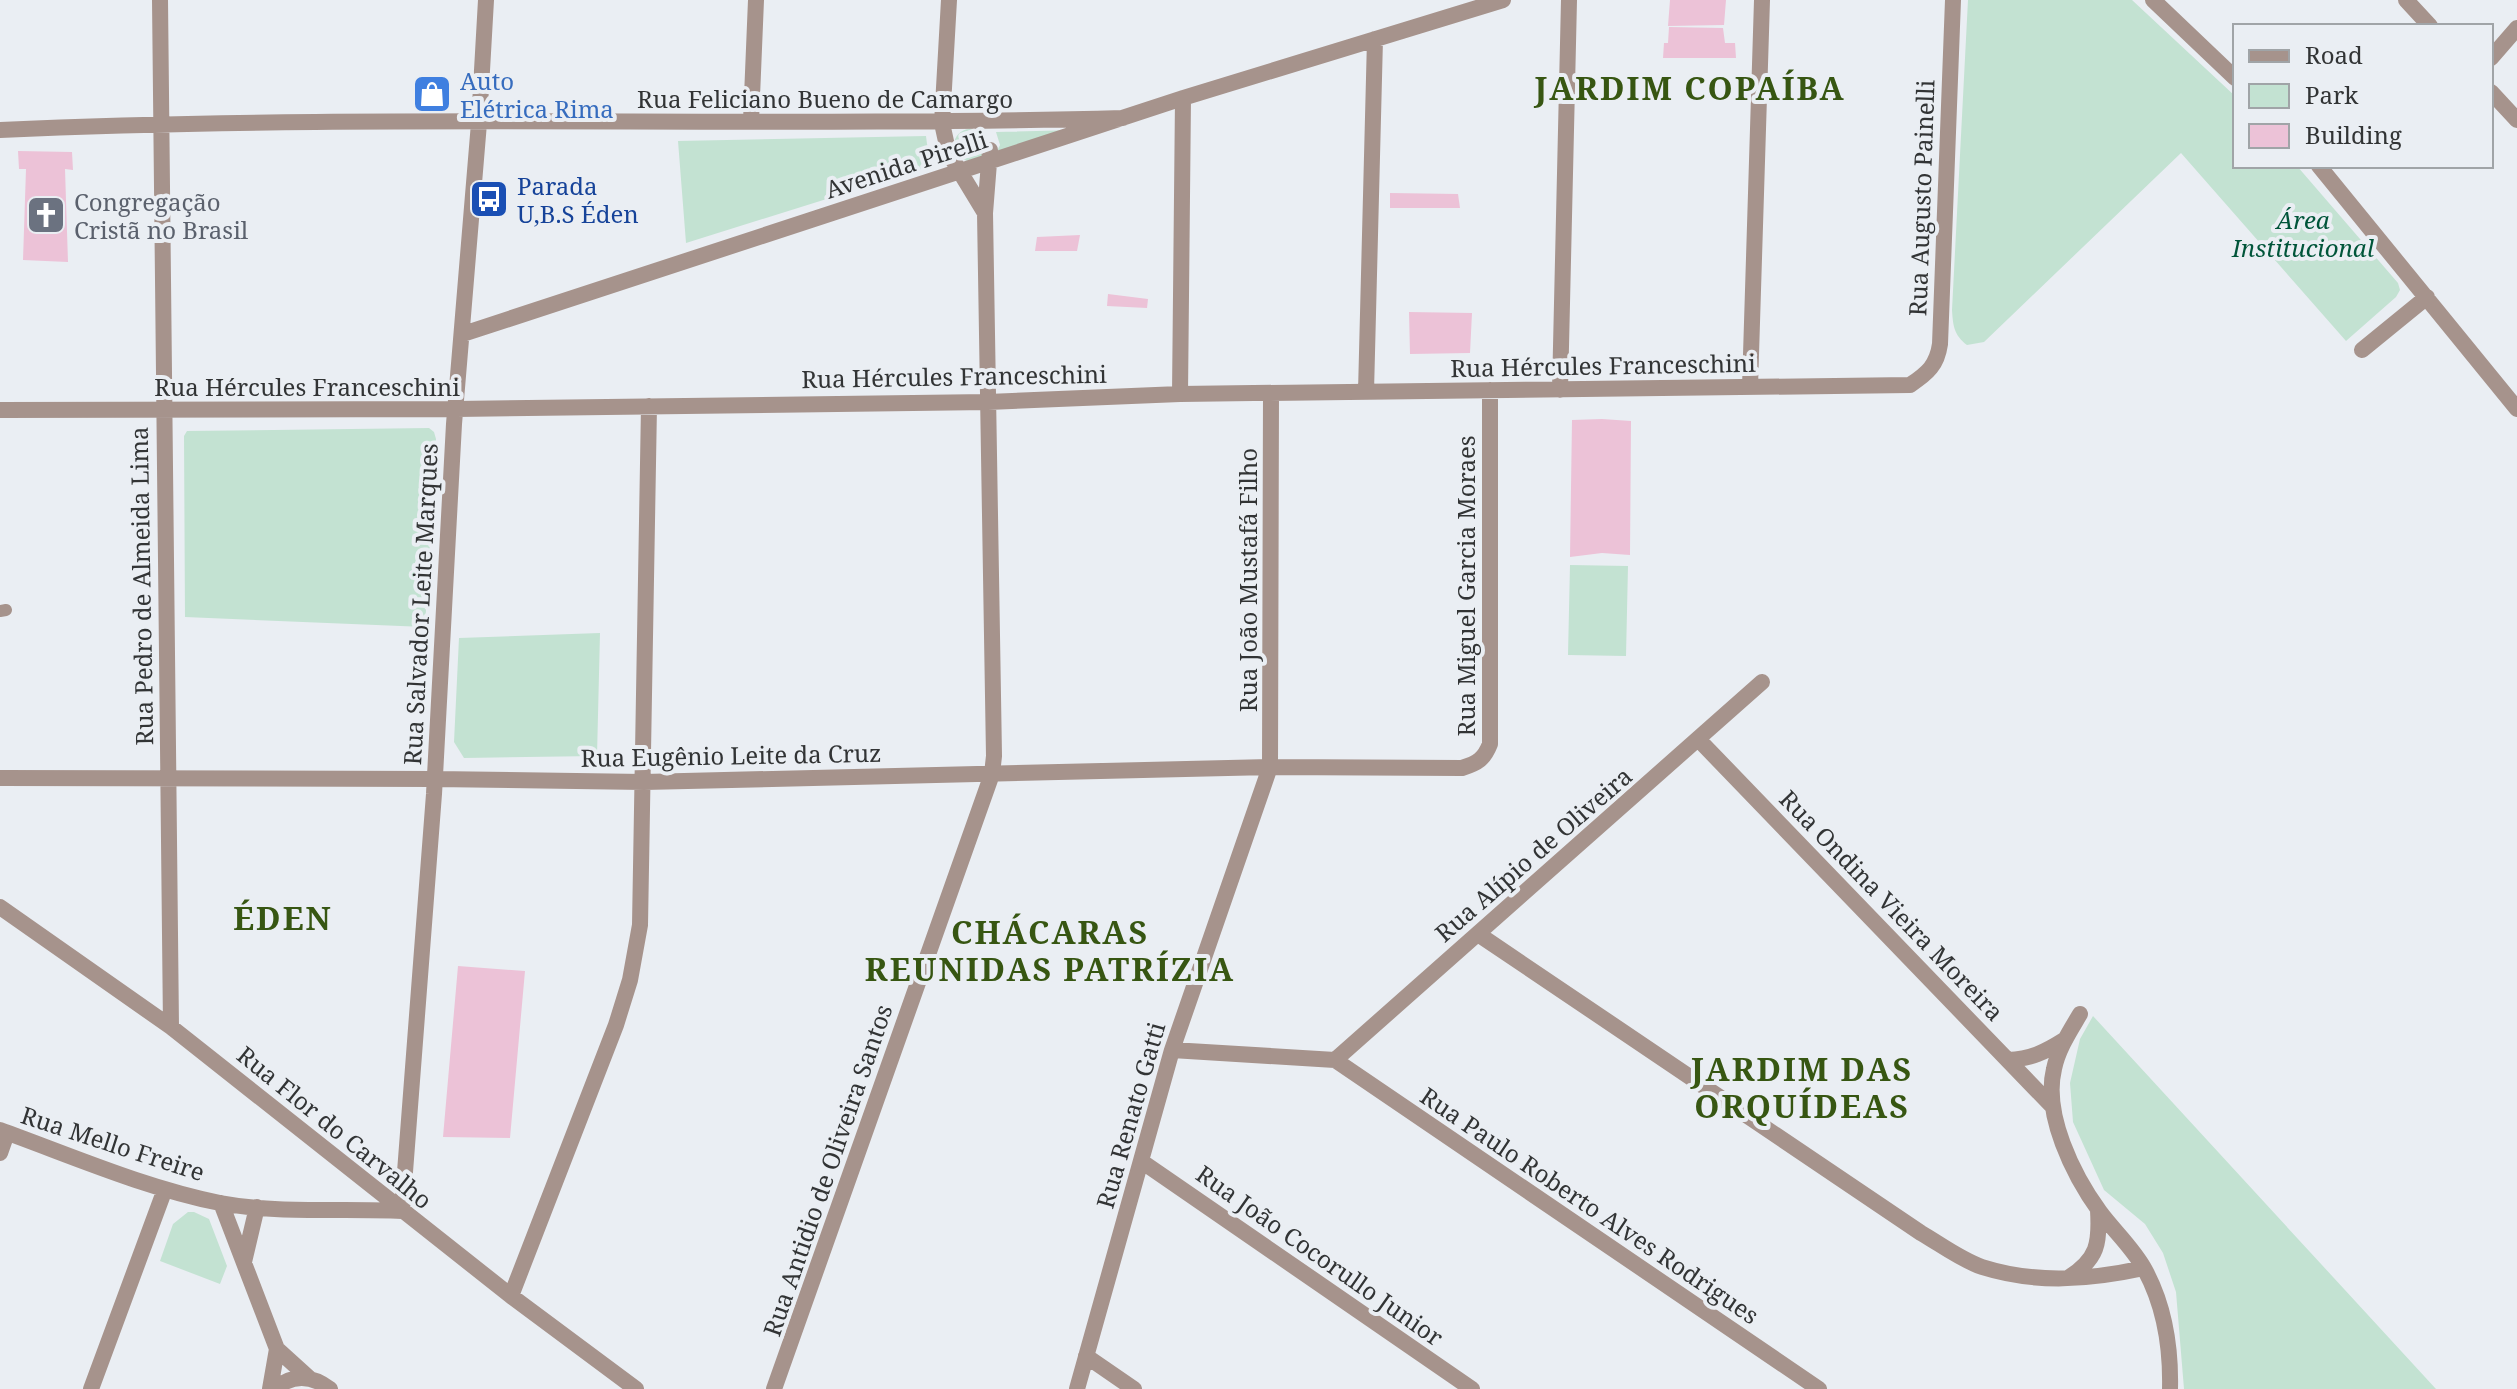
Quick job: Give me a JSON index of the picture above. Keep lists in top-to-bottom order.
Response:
{
  "streets": {
    "street": [
      "Rua Feliciano Bueno de Camargo",
      "Avenida Pirelli",
      "Rua Augusto Painelli",
      "Rua Hércules Franceschini",
      "Rua João Mustafá Filho",
      "Rua Pedro de Almeida Lima",
      "Rua Miguel Garcia Moraes",
      "Rua Salvador Leite Marques",
      "Rua Eugênio Leite da Cruz",
      "Rua Alípio de Oliveira",
      "Rua Ondina Vieira Moreira",
      "Rua Renato Gatti",
      "Rua Flor do Carvalho",
      "Rua Mello Freire",
      "Rua Antidio de Oliveira Santos",
      "Rua Paulo Roberto Alves Rodrigues",
      "Rua João Cocorullo Junior"
    ]
  },
  "crossings": [
    ["Rua Feliciano Bueno de Camargo", "Avenida Pirelli"],
    ["Rua Feliciano Bueno de Camargo", "Rua Pedro de Almeida Lima"],
    ["Rua Feliciano Bueno de Camargo", "Rua Salvador Leite Marques"],
    ["Avenida Pirelli", "Rua Salvador Leite Marques"],
    ["Avenida Pirelli", "Rua Antidio de Oliveira Santos"],
    ["Rua Augusto Painelli", "Rua Hércules Franceschini"],
    ["Rua Hércules Franceschini", "Rua João Mustafá Filho"],
    ["Rua Hércules Franceschini", "Rua Pedro de Almeida Lima"],
    ["Rua Hércules Franceschini", "Rua Miguel Garcia Moraes"],
    ["Rua Hércules Franceschini", "Rua Salvador Leite Marques"],
    ["Rua Hércules Franceschini", "Rua Antidio de Oliveira Santos"],
    ["Rua João Mustafá Filho", "Rua Eugênio Leite da Cruz"],
    ["Rua João Mustafá Filho", "Rua Renato Gatti"],
    ["Rua Pedro de Almeida Lima", "Rua Eugênio Leite da Cruz"],
    ["Rua Pedro de Almeida Lima", "Rua Flor do Carvalho"],
    ["Rua Miguel Garcia Moraes", "Rua Eugênio Leite da Cruz"],
    ["Rua Salvador Leite Marques", "Rua Eugênio Leite da Cruz"],
    ["Rua Salvador Leite Marques", "Rua Flor do Carvalho"],
    ["Rua Salvador Leite Marques", "Rua Mello Freire"],
    ["Rua Eugênio Leite da Cruz", "Rua Renato Gatti"],
    ["Rua Eugênio Leite da Cruz", "Rua Antidio de Oliveira Santos"],
    ["Rua Alípio de Oliveira", "Rua Ondina Vieira Moreira"],
    ["Rua Alípio de Oliveira", "Rua Paulo Roberto Alves Rodrigues"],
    ["Rua Renato Gatti", "Rua João Cocorullo Junior"],
    ["Rua Flor do Carvalho", "Rua Mello Freire"]
  ],
  "districts": [
    "JARDIM COPAÍBA",
    "ÉDEN",
    "CHÁCARAS REUNIDAS PATRÍZIA",
    "JARDIM DAS ORQUÍDEAS"
  ],
  "parks": ["Área Institucional"],
  "places": {
    "shop": ["Auto Elétrica Rima"],
    "bus stop": ["Parada U,B.S Éden"],
    "church": ["Congregação Cristã no Brasil"]
  },
  "legend": ["Road", "Park", "Building"]
}
